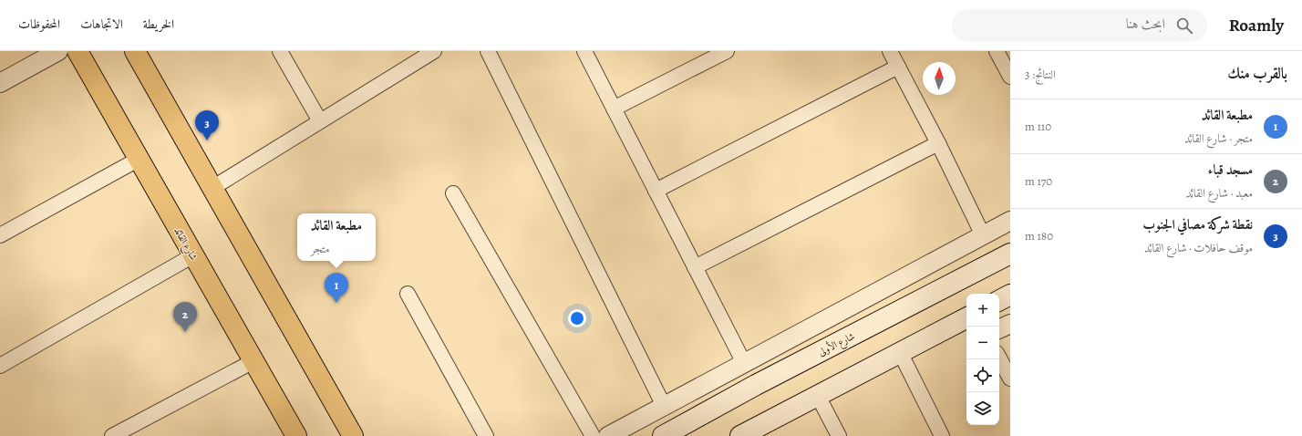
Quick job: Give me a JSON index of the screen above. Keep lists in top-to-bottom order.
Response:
{
  "streets": {
    "main road": ["شارع القائد", "شارع الأولى"]
  },
  "north": "top",
  "page": {
    "header": "Roamly",
    "search": "ابحث هنا",
    "nav": ["الخريطة", "الاتجاهات", "المحفوظات"],
    "heading": ["بالقرب منك", "النتائج: 3"],
    "list": [
      {
        "mark": "1",
        "name": "مطبعة القائد",
        "note": "متجر · شارع القائد",
        "value": "110 m"
      },
      {
        "mark": "2",
        "name": "مسجد قباء",
        "note": "معبد · شارع القائد",
        "value": "170 m"
      },
      {
        "mark": "3",
        "name": "نقطة شركة مصافي الجنوب",
        "note": "موقف حافلات · شارع القائد",
        "value": "180 m"
      }
    ],
    "pins": ["3", "1", "2"],
    "popup": ["مطبعة القائد", "متجر"],
    "map_buttons": ["+", "−"]
  }
}
